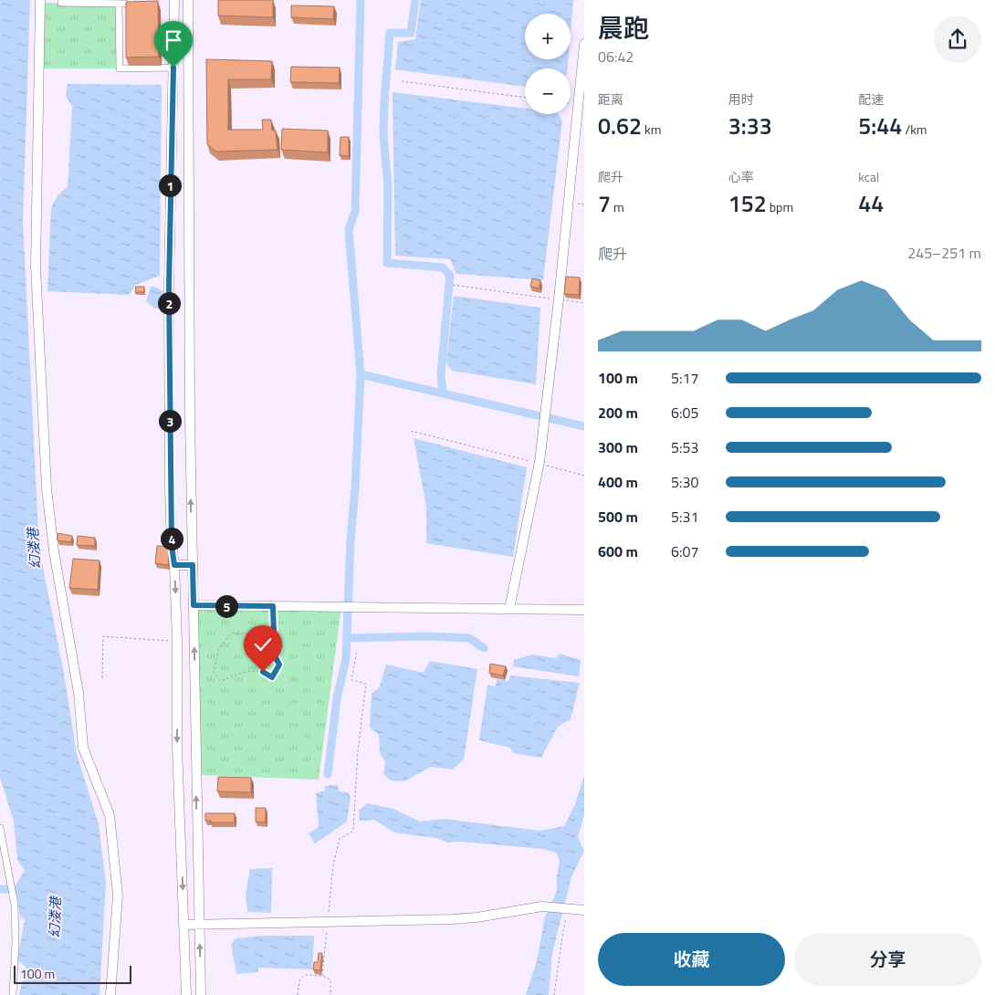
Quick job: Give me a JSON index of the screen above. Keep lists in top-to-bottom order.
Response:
{
  "water": ["幻溇港"],
  "scale_bar": "100 m",
  "page": {
    "heading": ["晨跑", "06:42"],
    "map_buttons": ["+", "−"],
    "stats": [
      ["距离", "0.62 km"],
      ["用时", "3:33"],
      ["配速", "5:44 /km"],
      ["爬升", "7 m"],
      ["心率", "152 bpm"],
      ["kcal", "44"]
    ],
    "pins": [
      "1",
      "2",
      "3",
      "4",
      "5"
    ],
    "chart": ["爬升", "245–251 m"],
    "list": [
      {
        "name": "100 m",
        "note": "5:17"
      },
      {
        "name": "200 m",
        "note": "6:05"
      },
      {
        "name": "300 m",
        "note": "5:53"
      },
      {
        "name": "400 m",
        "note": "5:30"
      },
      {
        "name": "500 m",
        "note": "5:31"
      },
      {
        "name": "600 m",
        "note": "6:07"
      }
    ],
    "buttons": ["收藏", "分享"],
    "scale": "100 m"
  }
}
